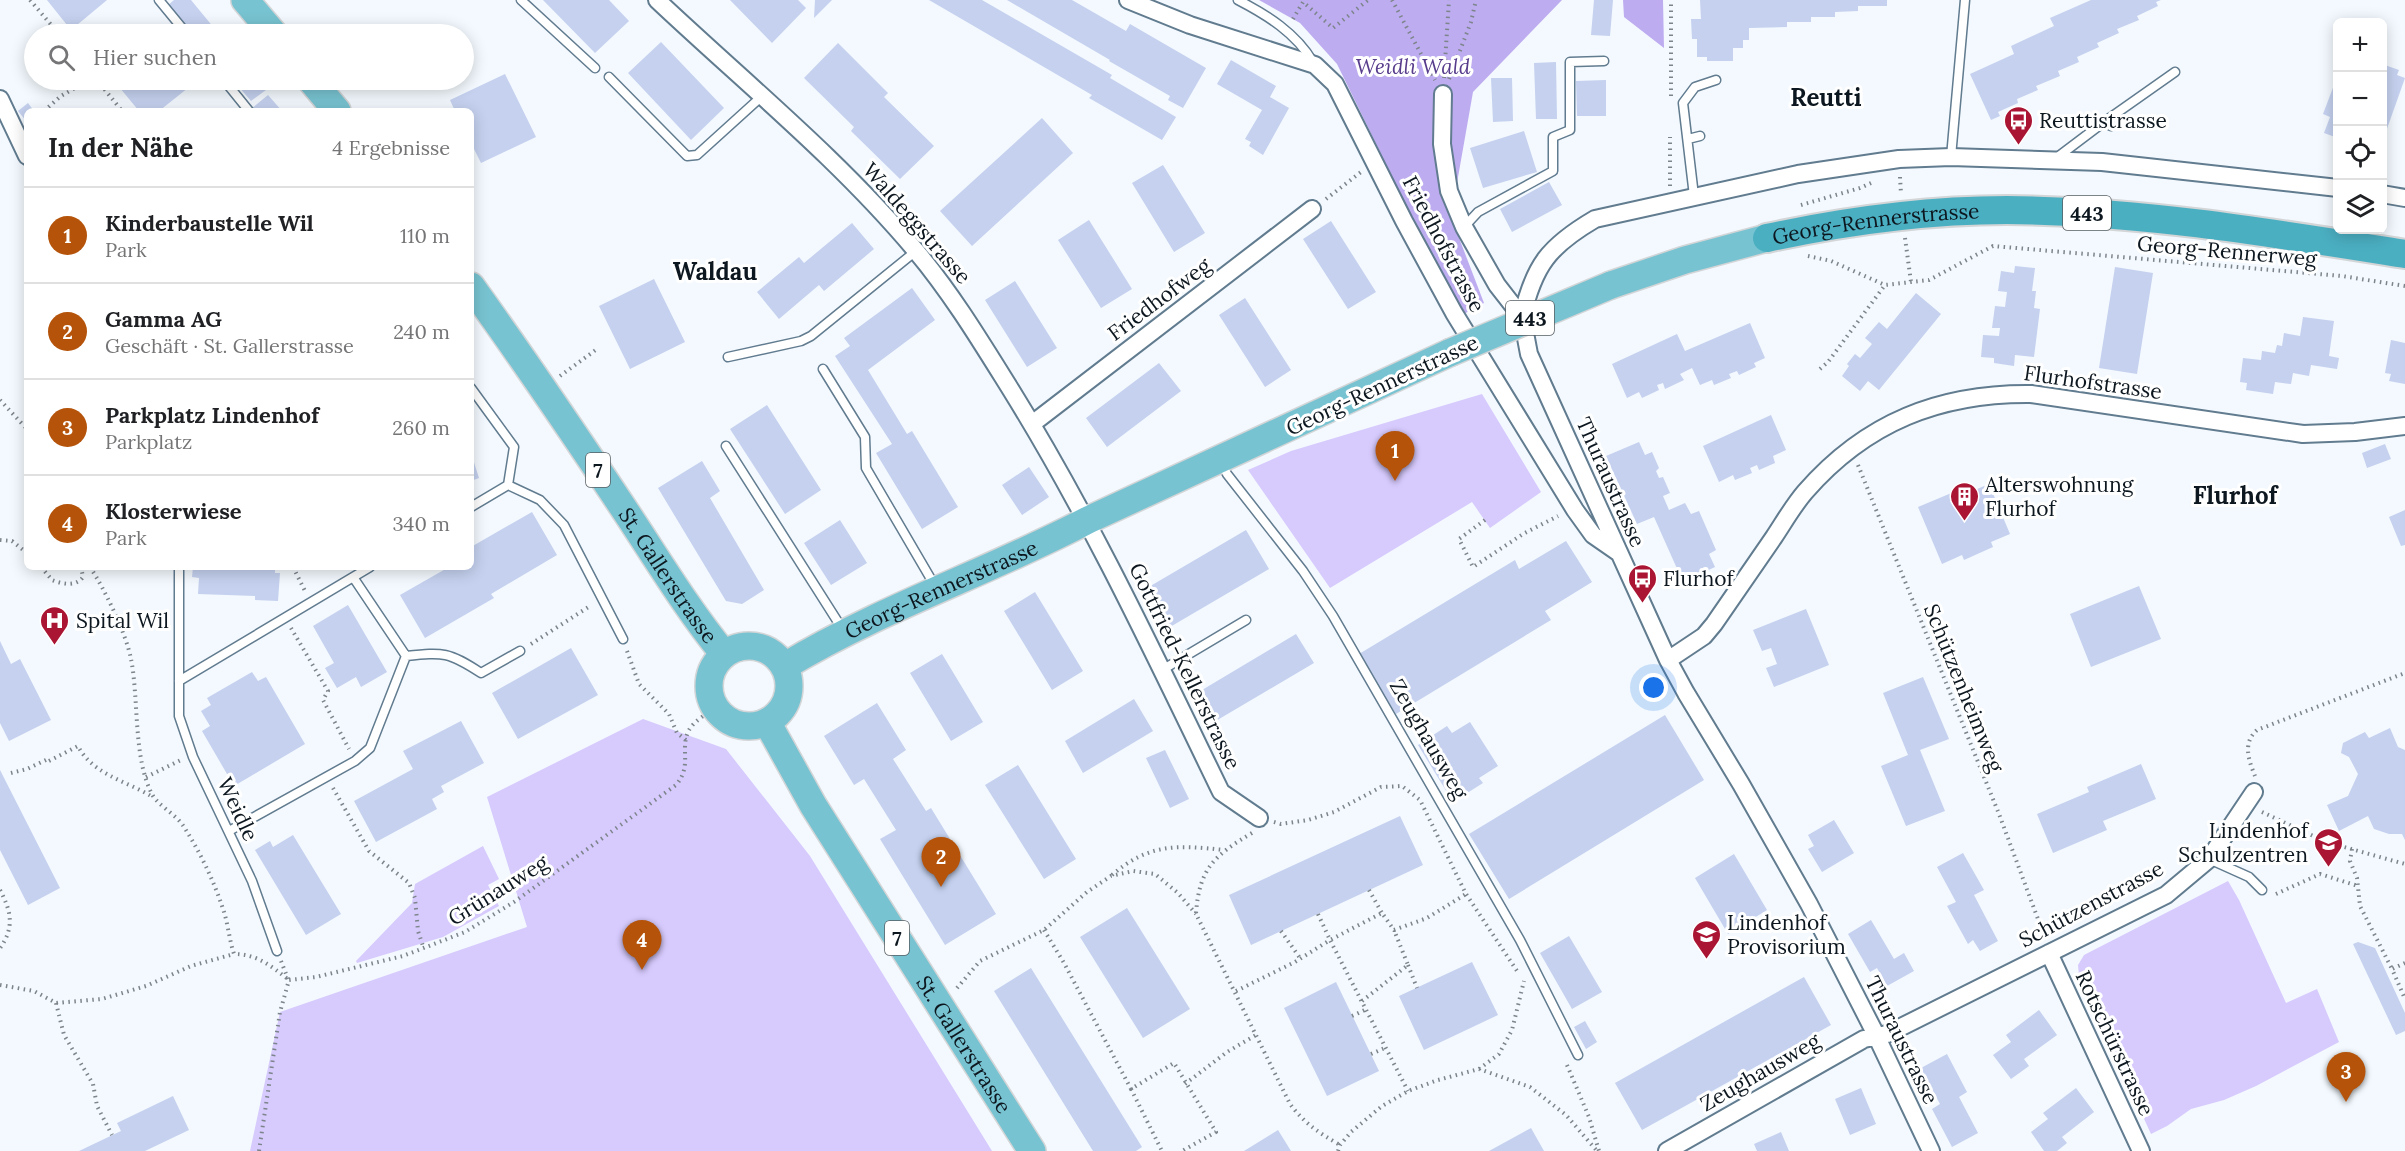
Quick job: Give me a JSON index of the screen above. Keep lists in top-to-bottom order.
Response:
{
  "streets": {
    "highway": ["443", "Georg-Rennerstrasse"],
    "main road": ["7", "St. Gallerstrasse"],
    "street": [
      "Waldeggstrasse",
      "Friedhofstrasse",
      "Friedhofweg",
      "Flurhofstrasse",
      "Thuraustrasse",
      "Gottfried-Kellerstrasse",
      "Zeughausweg",
      "Schützenstrasse",
      "Rotschürstrasse"
    ],
    "lane": ["Weidle"],
    "path": ["Georg-Rennerweg", "Schützenheimweg", "Grünauweg"]
  },
  "crossings": [
    ["Waldeggstrasse", "Georg-Rennerstrasse"],
    ["Waldeggstrasse", "Friedhofweg"],
    ["Waldeggstrasse", "Gottfried-Kellerstrasse"],
    ["Georg-Rennerstrasse", "St. Gallerstrasse"],
    ["Georg-Rennerstrasse", "Gottfried-Kellerstrasse"],
    ["Georg-Rennerstrasse", "Zeughausweg"],
    ["Friedhofstrasse", "Thuraustrasse"],
    ["Flurhofstrasse", "Thuraustrasse"],
    ["Flurhofstrasse", "Schützenheimweg"],
    ["Thuraustrasse", "Zeughausweg"],
    ["Thuraustrasse", "Schützenstrasse"],
    ["Schützenheimweg", "Schützenstrasse"],
    ["Schützenheimweg", "Rotschürstrasse"],
    ["Zeughausweg", "Schützenstrasse"],
    ["Schützenstrasse", "Rotschürstrasse"]
  ],
  "districts": ["Reutti", "Waldau", "Flurhof"],
  "parks": ["Weidli Wald"],
  "places": {
    "bus stop": ["Reuttistrasse", "Flurhof"],
    "building": ["Alterswohnung Flurhof"],
    "hospital": ["Spital Wil"],
    "school or university": ["Lindenhof Schulzentren", "Lindenhof Provisorium"]
  },
  "page": {
    "map_buttons": ["+", "−"],
    "search": "Hier suchen",
    "heading": ["In der Nähe", "4 Ergebnisse"],
    "list": [
      {
        "mark": "1",
        "name": "Kinderbaustelle Wil",
        "note": "Park",
        "value": "110 m"
      },
      {
        "mark": "2",
        "name": "Gamma AG",
        "note": "Geschäft · St. Gallerstrasse",
        "value": "240 m"
      },
      {
        "mark": "3",
        "name": "Parkplatz Lindenhof",
        "note": "Parkplatz",
        "value": "260 m"
      },
      {
        "mark": "4",
        "name": "Klosterwiese",
        "note": "Park",
        "value": "340 m"
      }
    ],
    "pins": [
      "1",
      "2",
      "4",
      "3"
    ]
  }
}
